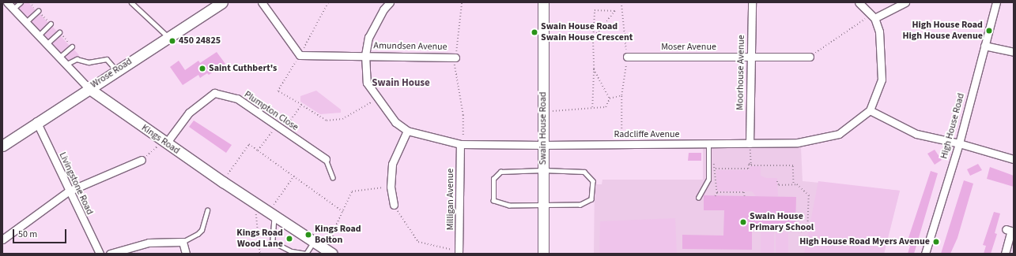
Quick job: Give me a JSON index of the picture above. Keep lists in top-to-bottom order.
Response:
{
  "streets": {
    "street": [
      "Amundsen Avenue",
      "Moser Avenue",
      "Moorhouse Avenue",
      "Wrose Road",
      "Plumpton Close",
      "High House Road",
      "Swain House Road",
      "Radcliffe Avenue",
      "Kings Road",
      "Livingstone Road",
      "Milligan Avenue"
    ]
  },
  "crossings": [
    ["Moser Avenue", "Moorhouse Avenue"],
    ["Moorhouse Avenue", "Radcliffe Avenue"],
    ["Wrose Road", "Kings Road"],
    ["Wrose Road", "Livingstone Road"],
    ["Plumpton Close", "Kings Road"],
    ["Swain House Road", "Radcliffe Avenue"],
    ["Radcliffe Avenue", "Milligan Avenue"]
  ],
  "districts": ["Swain House"],
  "places": [
    "High House Road High House Avenue",
    "Swain House Road Swain House Crescent",
    "450 24825",
    "Saint Cuthbert's",
    "Swain House Primary School",
    "Kings Road Bolton",
    "Kings Road Wood Lane",
    "High House Road Myers Avenue"
  ],
  "scale_bar": "50 m"
}
